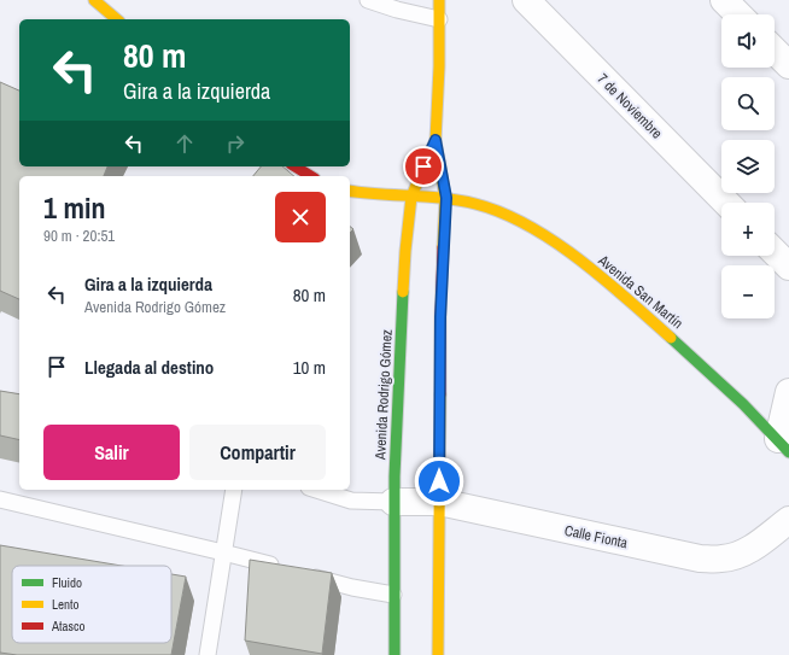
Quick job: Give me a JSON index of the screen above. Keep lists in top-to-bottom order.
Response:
{
  "streets": {
    "street": [
      "7 de Noviembre",
      "Avenida San Martín",
      "Avenida Rodrigo Gómez",
      "Calle Fionta"
    ]
  },
  "crossings": [
    ["Avenida San Martín", "Avenida Rodrigo Gómez"],
    ["Avenida Rodrigo Gómez", "Calle Fionta"]
  ],
  "legend": ["Fluido", "Lento", "Atasco"],
  "page": {
    "map_buttons": ["+", "−"],
    "turn": ["80 m", "Gira a la izquierda"],
    "heading": ["1 min", "90 m · 20:51"],
    "list": [
      {
        "name": "Gira a la izquierda",
        "note": "Avenida Rodrigo Gómez",
        "value": "80 m"
      },
      {
        "name": "Llegada al destino",
        "value": "10 m"
      }
    ],
    "buttons": ["Salir", "Compartir"]
  }
}
